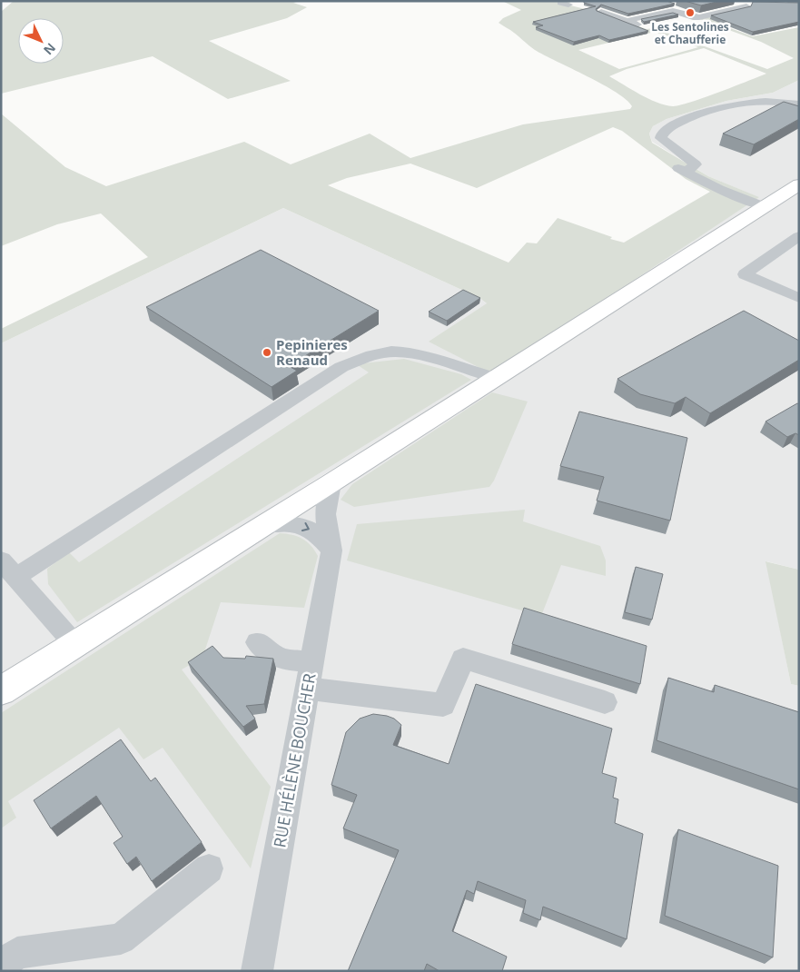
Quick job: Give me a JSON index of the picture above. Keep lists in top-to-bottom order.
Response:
{
  "streets": {
    "street": ["RUE HÉLÈNE BOUCHER"]
  },
  "places": ["Les Sentolines et Chaufferie", "Pepinieres Renaud"],
  "north": "bottom right"
}
